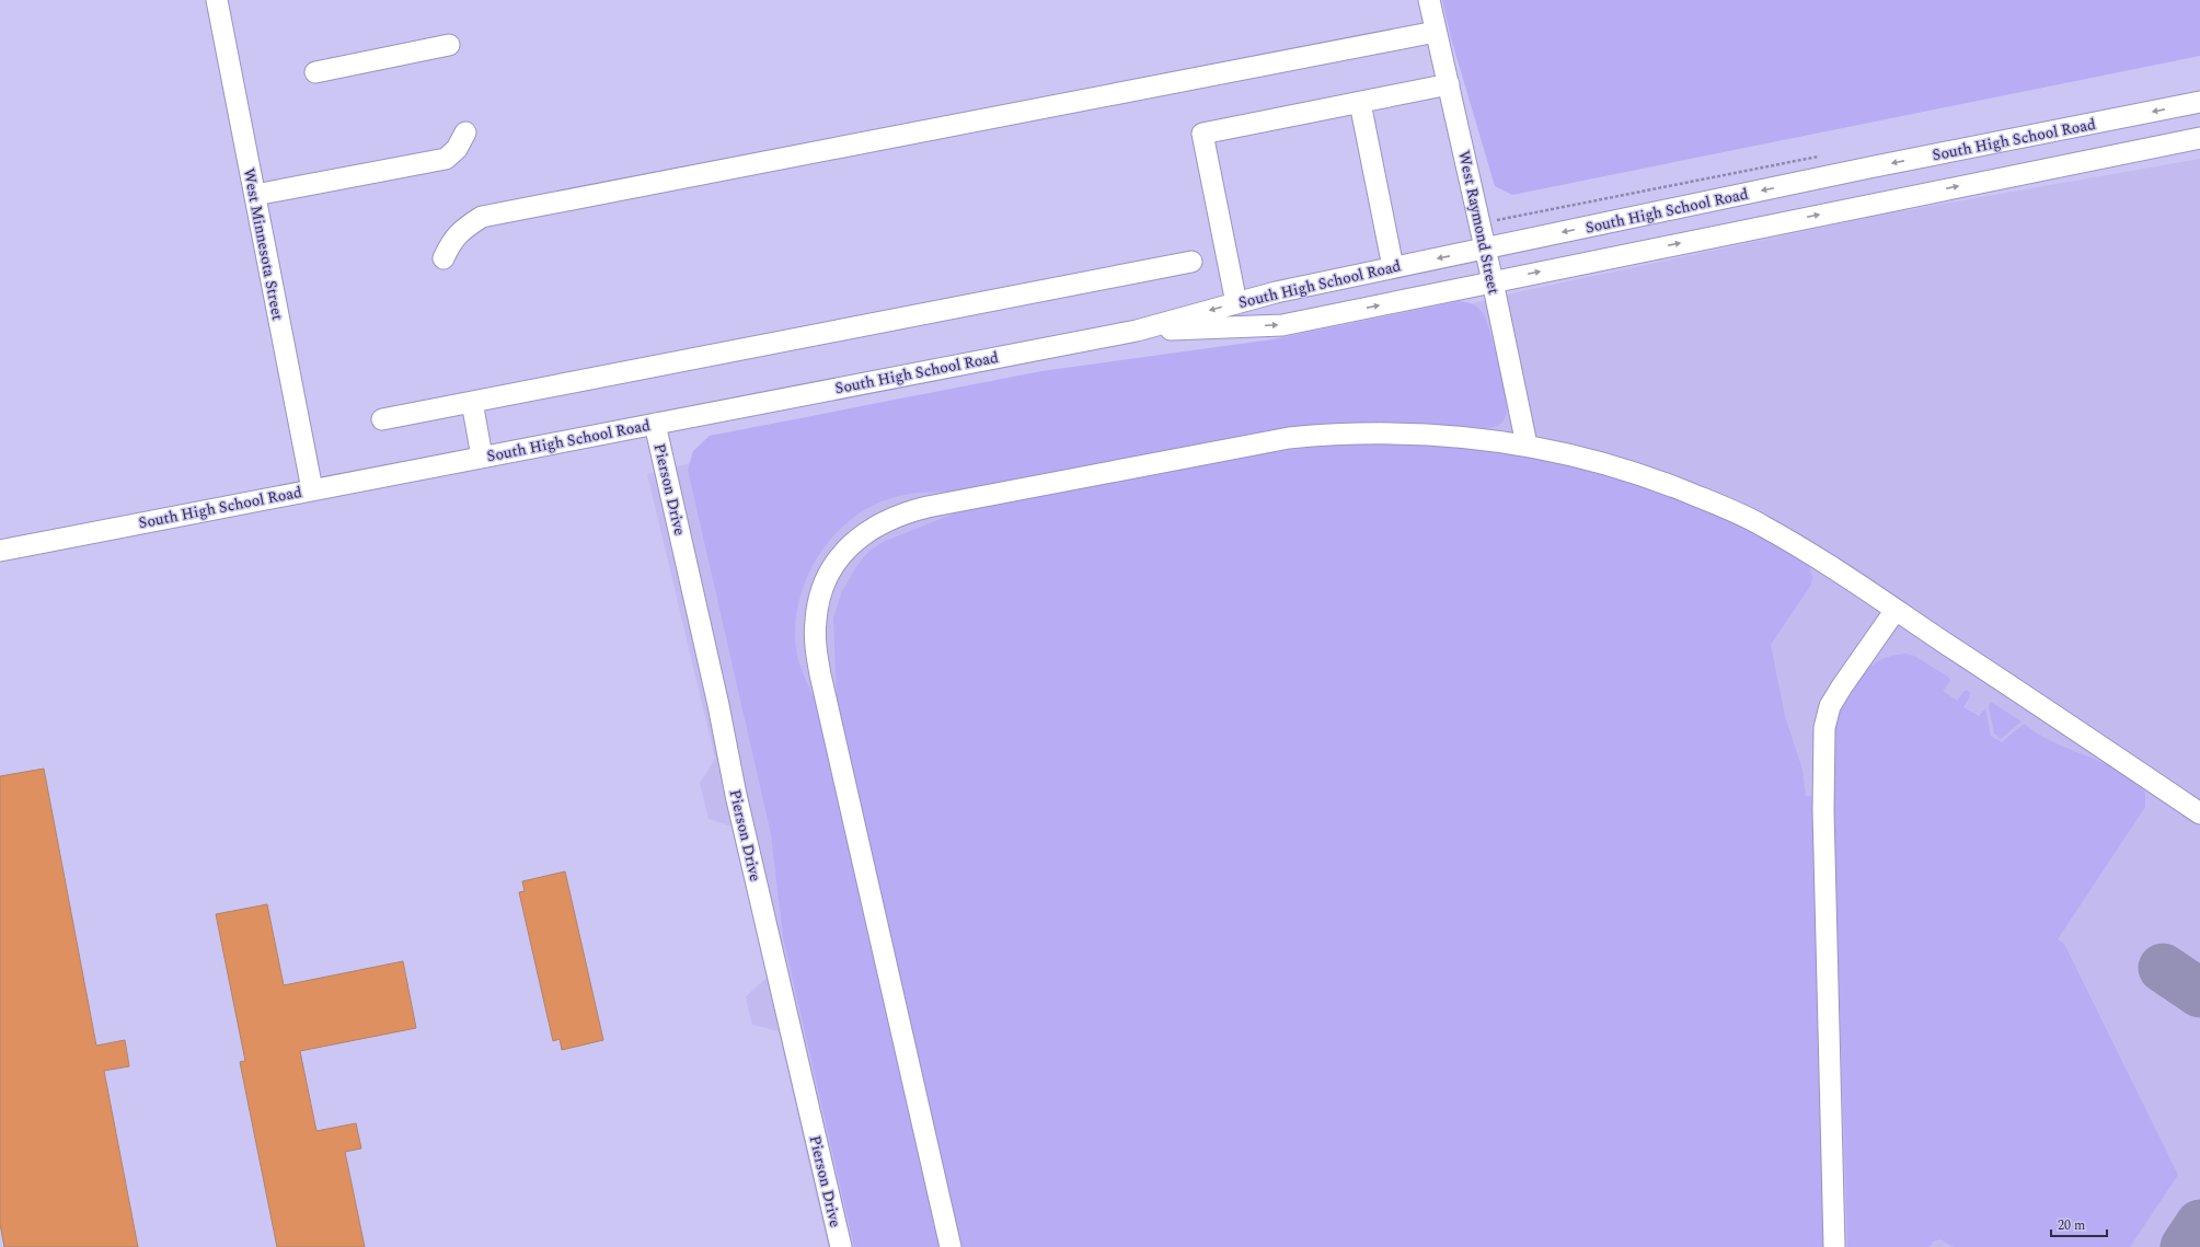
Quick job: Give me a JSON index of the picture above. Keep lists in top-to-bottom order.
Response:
{
  "streets": {
    "street": [
      "South High School Road",
      "West Raymond Street",
      "West Minnesota Street",
      "Pierson Drive"
    ]
  },
  "crossings": [
    ["South High School Road", "West Raymond Street"],
    ["South High School Road", "West Minnesota Street"],
    ["South High School Road", "Pierson Drive"]
  ],
  "scale_bar": "20 m"
}
